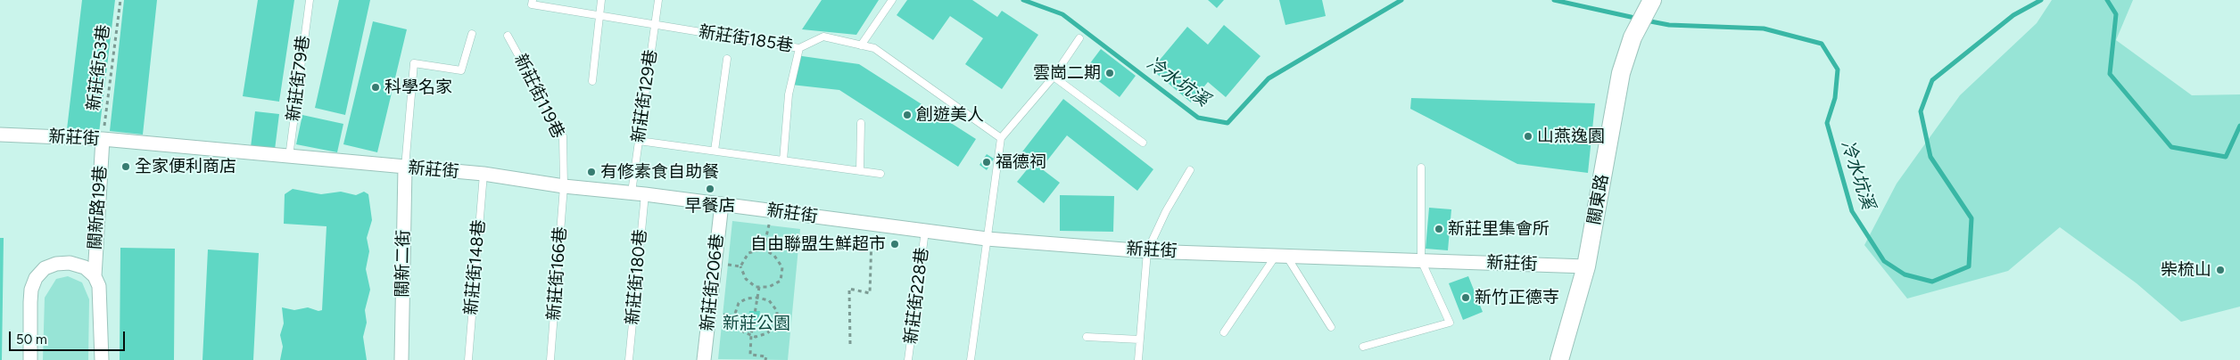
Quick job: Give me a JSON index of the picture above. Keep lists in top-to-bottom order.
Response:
{
  "streets": {
    "street": [
      "新莊街",
      "關東路",
      "關新路19巷",
      "關新二街",
      "新莊街206巷"
    ],
    "lane": [
      "新莊街185巷",
      "新莊街79巷",
      "新莊街119巷",
      "新莊街129巷",
      "新莊街148巷",
      "新莊街166巷",
      "新莊街180巷",
      "新莊街228巷"
    ],
    "path": ["新莊街53巷"]
  },
  "crossings": [
    ["新莊街185巷", "新莊街129巷"],
    ["新莊街53巷", "新莊街"],
    ["新莊街53巷", "關新路19巷"],
    ["新莊街79巷", "新莊街"],
    ["新莊街119巷", "新莊街"],
    ["新莊街119巷", "新莊街166巷"],
    ["新莊街129巷", "新莊街"],
    ["新莊街", "關東路"],
    ["新莊街", "關新路19巷"],
    ["新莊街", "關新二街"],
    ["新莊街", "新莊街148巷"],
    ["新莊街", "新莊街166巷"],
    ["新莊街", "新莊街180巷"],
    ["新莊街", "新莊街206巷"],
    ["新莊街", "新莊街228巷"]
  ],
  "water": ["冷水坑溪"],
  "parks": ["新莊公園"],
  "places": [
    "雲崗二期",
    "科學名家",
    "創遊美人",
    "山燕逸園",
    "福德祠",
    "全家便利商店",
    "有修素食自助餐",
    "早餐店",
    "新莊里集會所",
    "自由聯盟生鮮超市",
    "柴梳山",
    "新竹正德寺"
  ],
  "scale_bar": "50 m"
}
